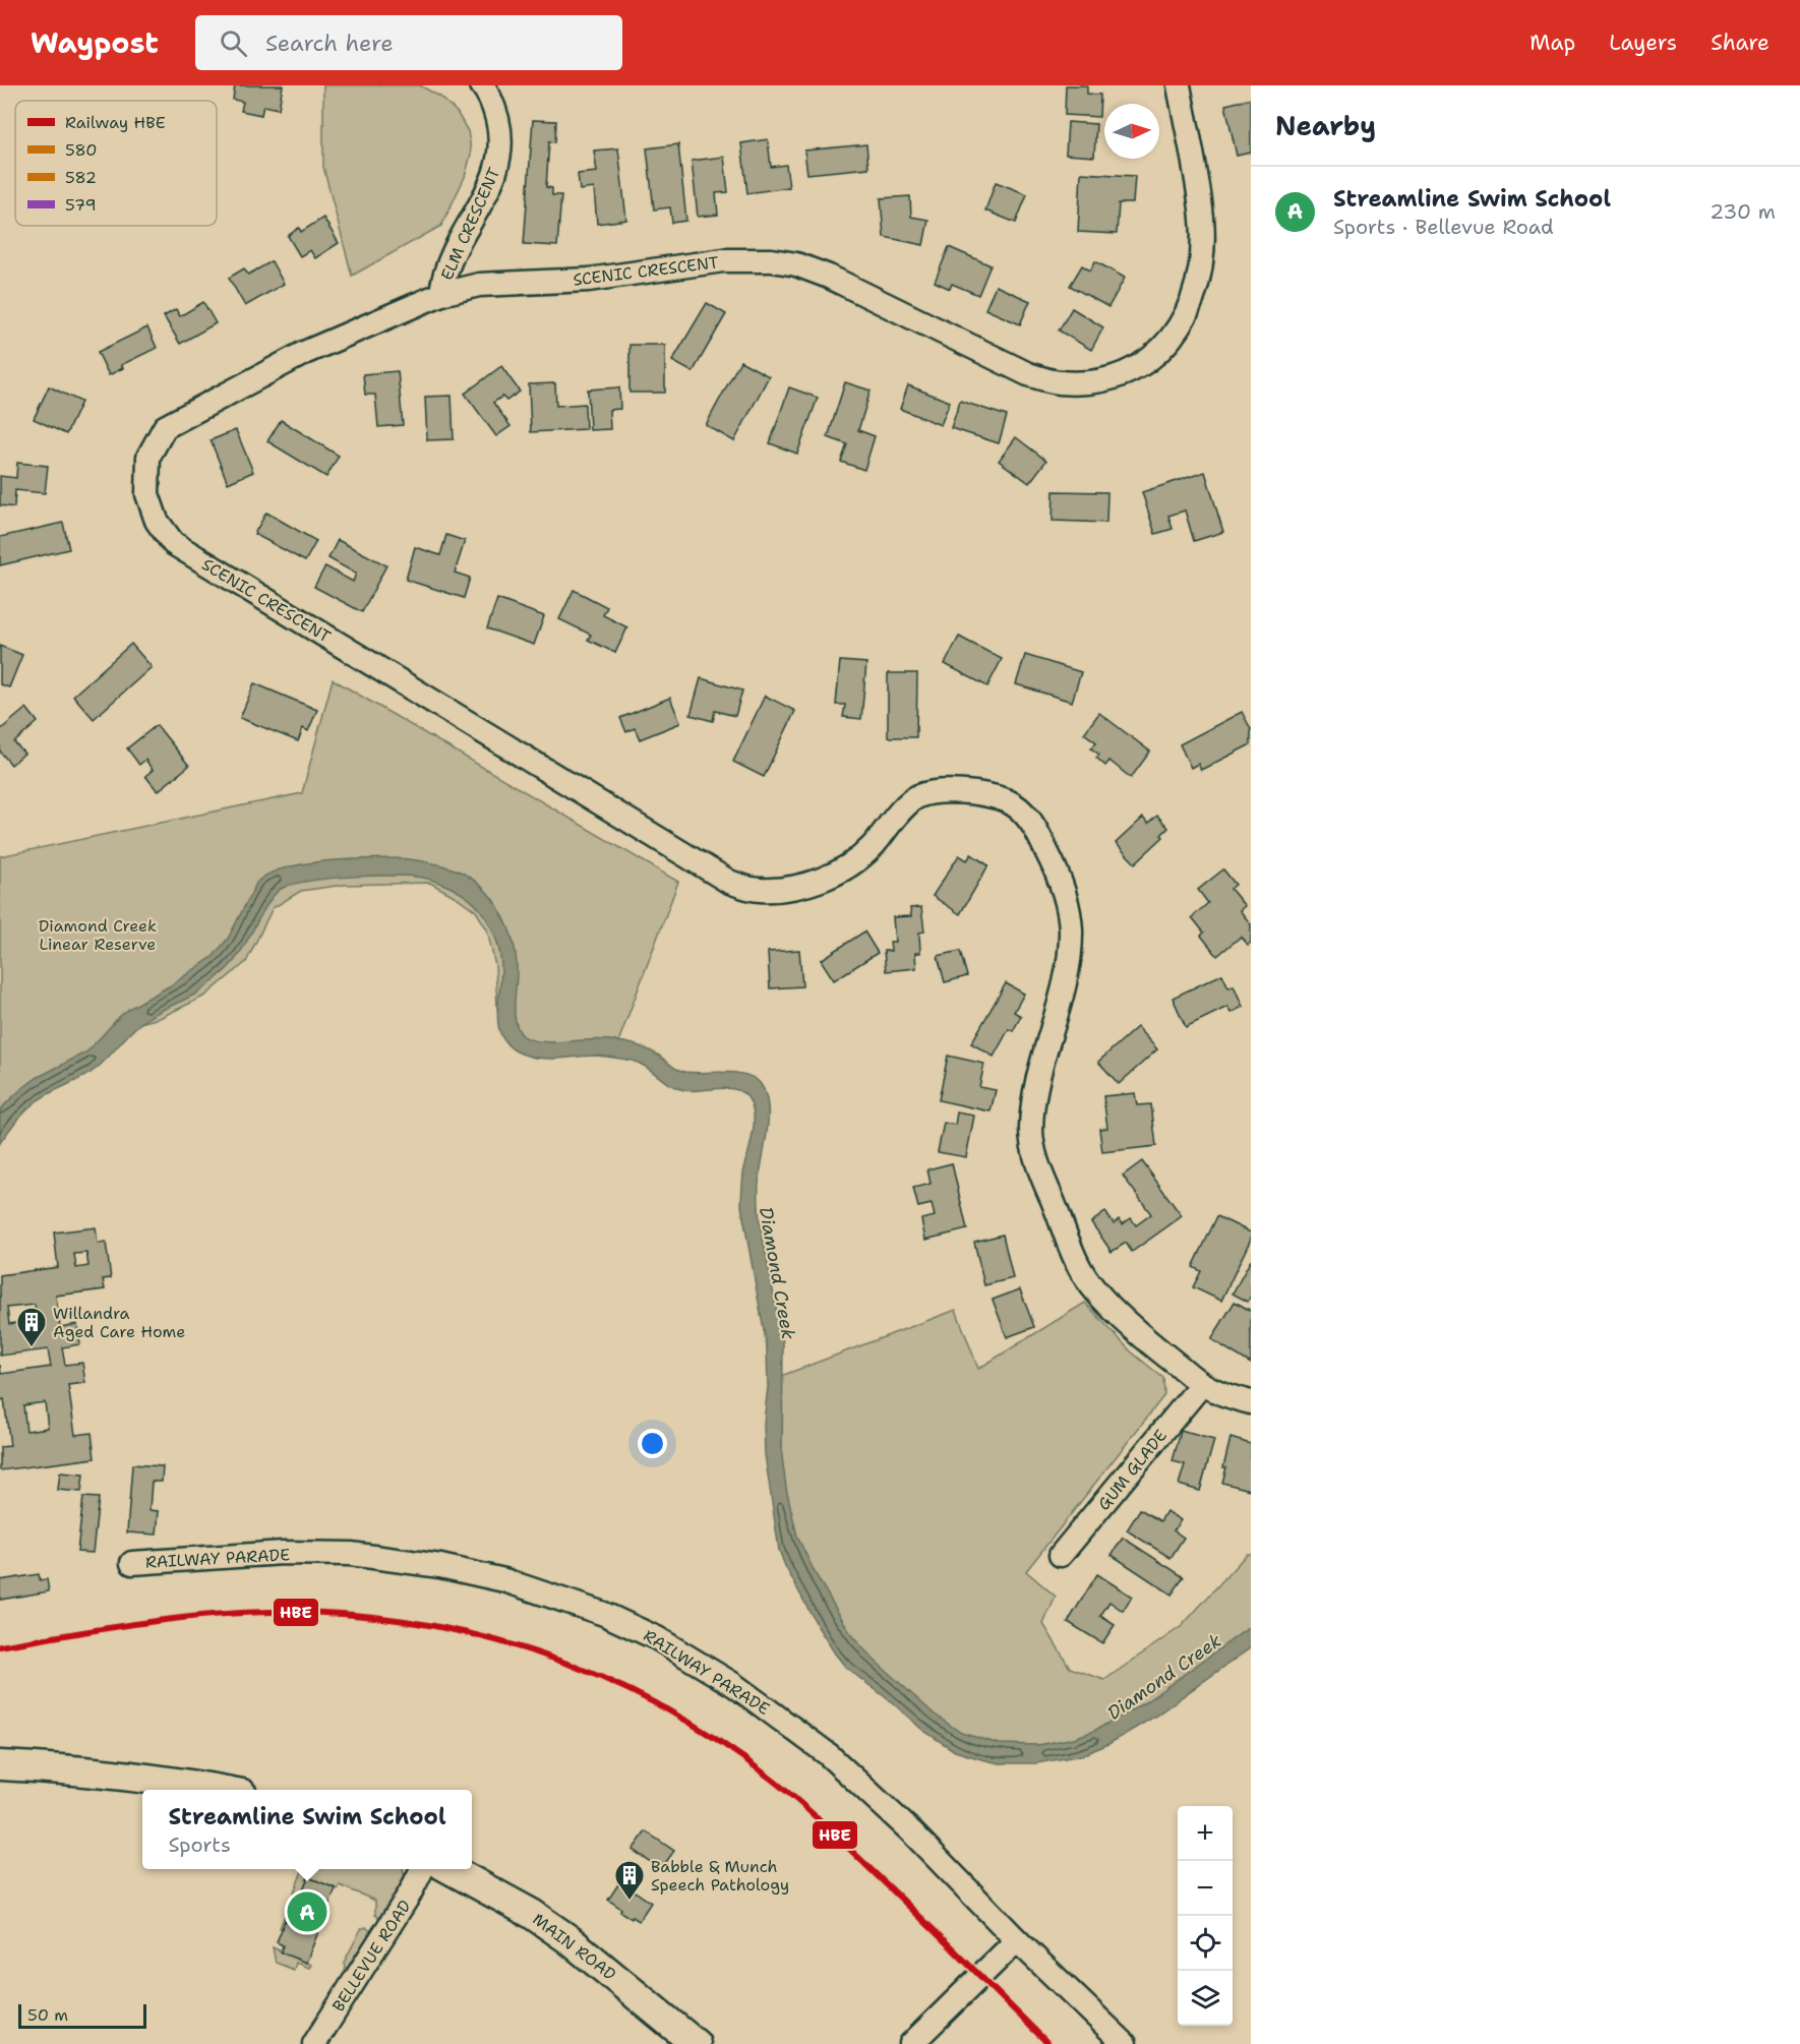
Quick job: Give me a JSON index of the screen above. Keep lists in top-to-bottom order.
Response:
{
  "streets": {
    "main road": ["MAIN ROAD"],
    "street": [
      "ELM CRESCENT",
      "SCENIC CRESCENT",
      "GUM GLADE",
      "RAILWAY PARADE",
      "BELLEVUE ROAD"
    ]
  },
  "crossings": [
    ["ELM CRESCENT", "SCENIC CRESCENT"],
    ["SCENIC CRESCENT", "GUM GLADE"]
  ],
  "water": ["Diamond Creek"],
  "parks": ["Diamond Creek Linear Reserve"],
  "places": {
    "building": ["Willandra Aged Care Home", "Babble & Munch Speech Pathology"]
  },
  "lines": ["rail line HBE"],
  "legend": [
    "Railway HBE",
    "580",
    "582",
    "579"
  ],
  "scale_bar": "50 m",
  "north": "right",
  "page": {
    "header": "Waypost",
    "search": "Search here",
    "nav": ["Map", "Layers", "Share"],
    "heading": "Nearby",
    "list": [
      {
        "mark": "A",
        "name": "Streamline Swim School",
        "note": "Sports · Bellevue Road",
        "value": "230 m"
      }
    ],
    "popup": ["Streamline Swim School", "Sports"],
    "map_buttons": ["+", "−"],
    "pins": "A",
    "scale": "50 m"
  }
}
